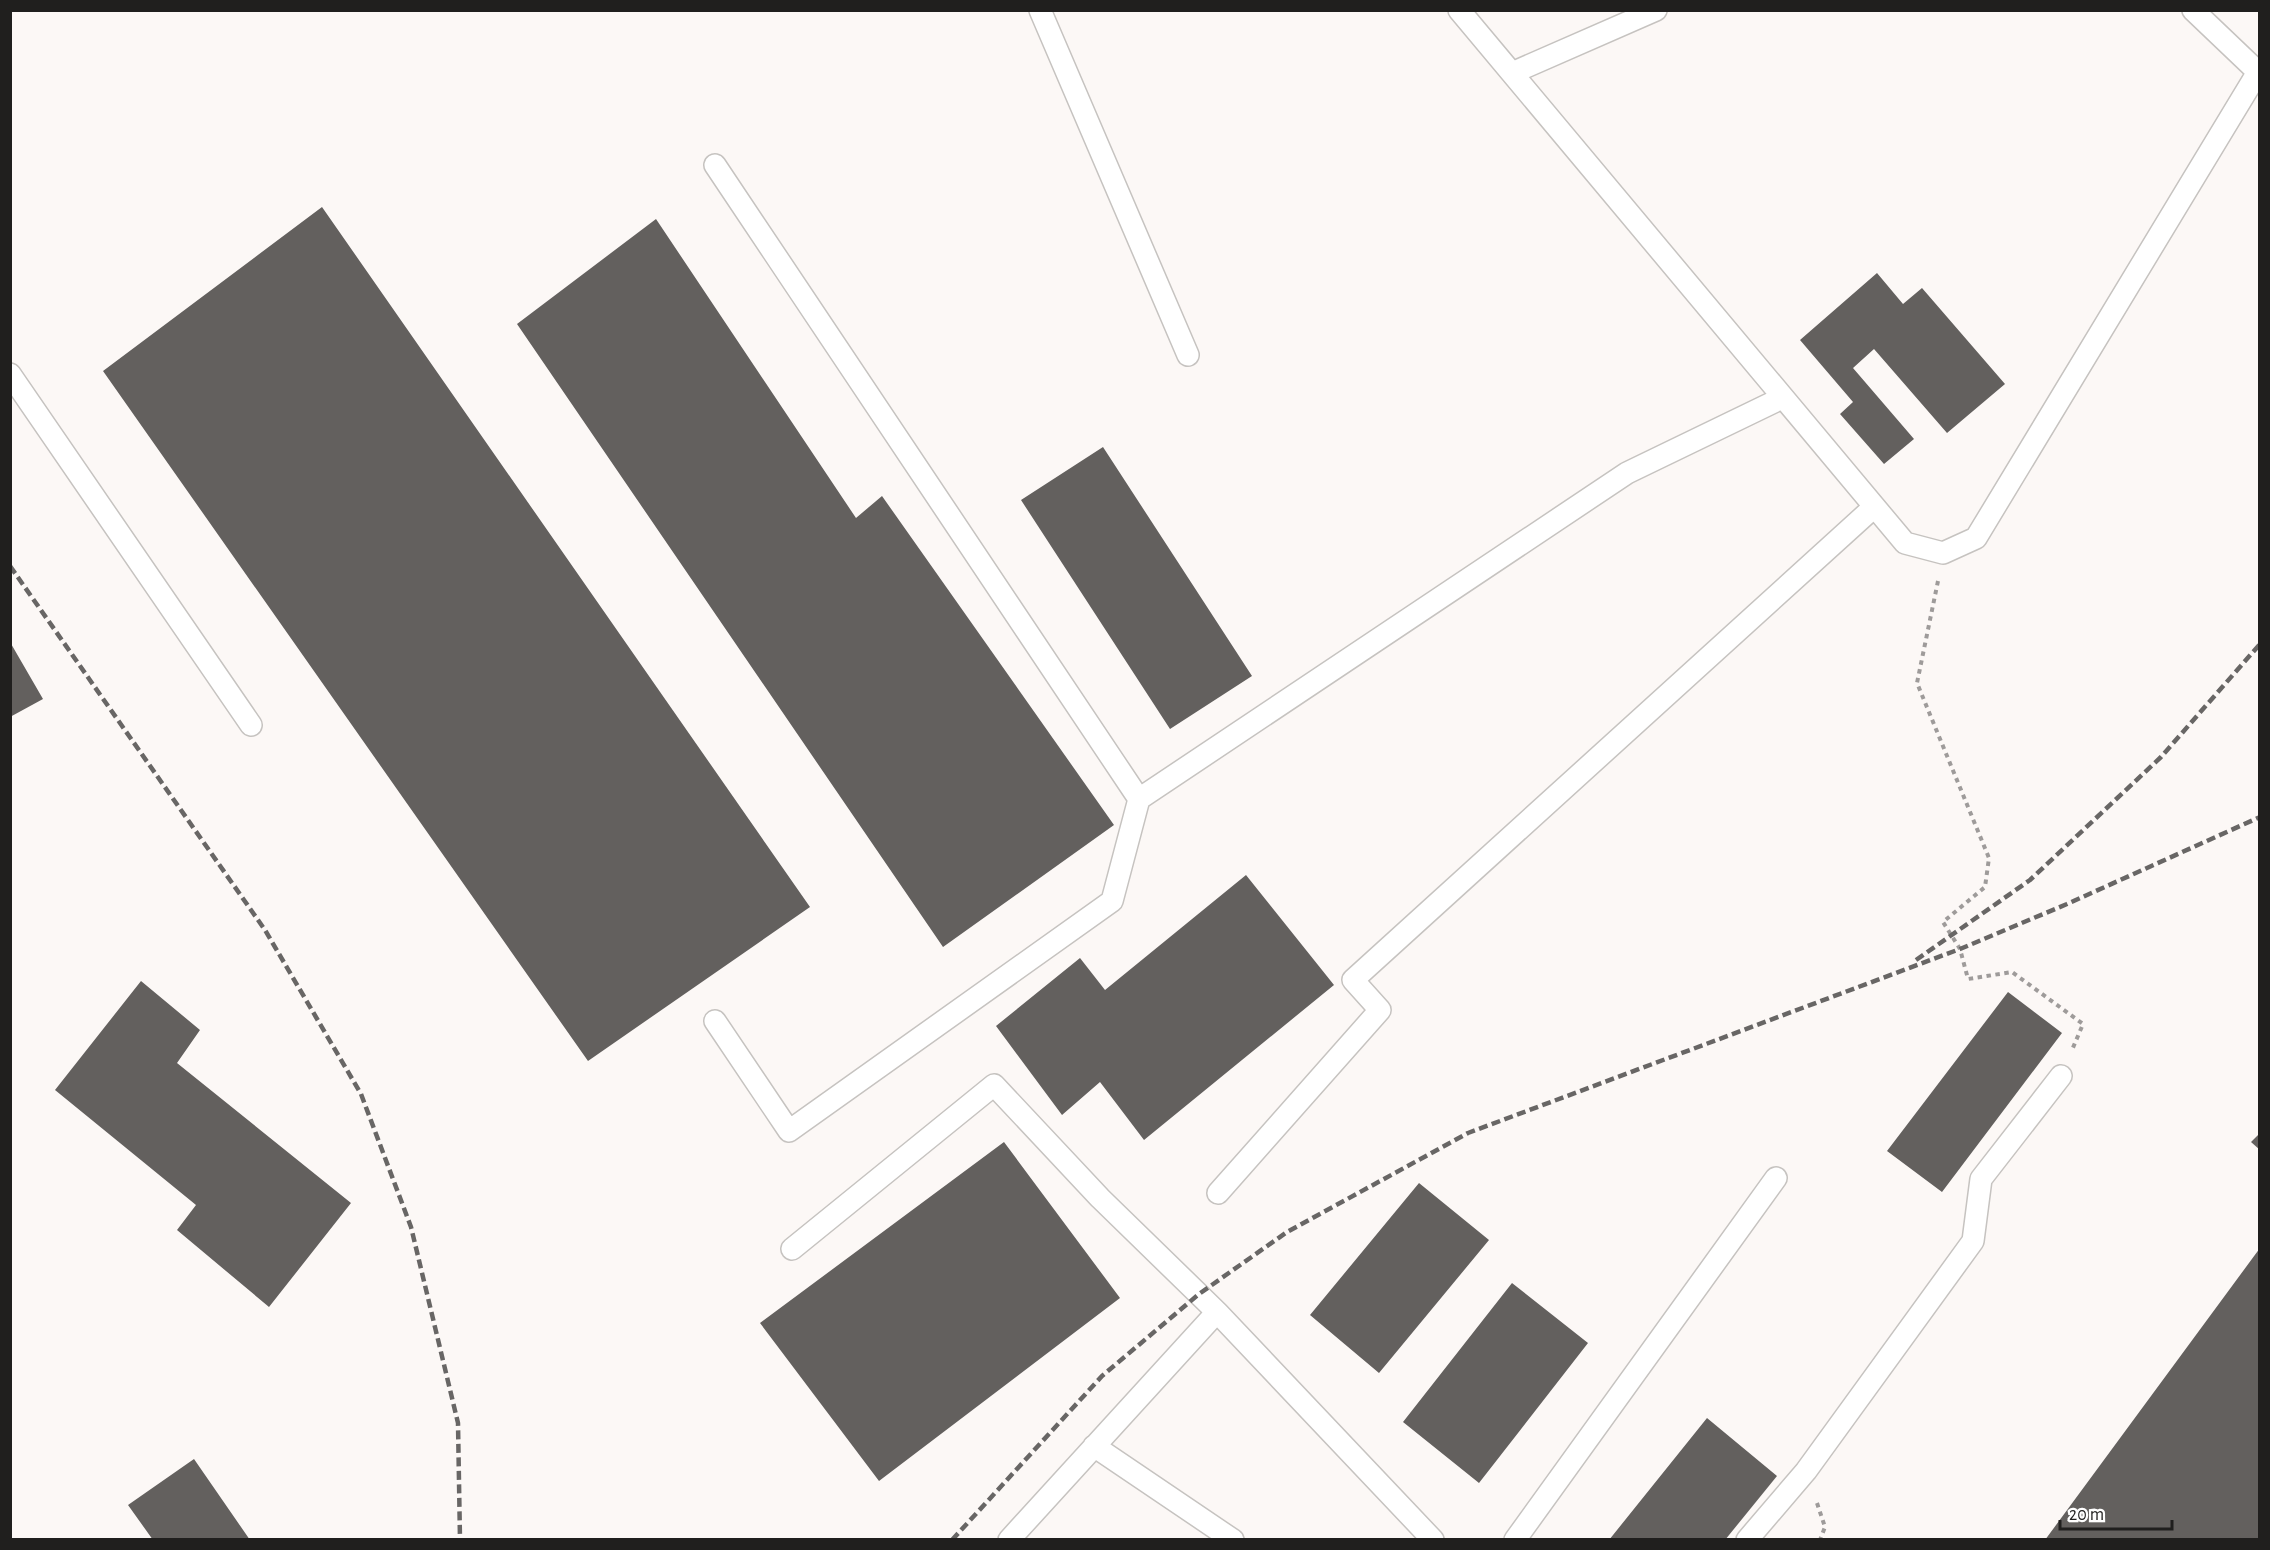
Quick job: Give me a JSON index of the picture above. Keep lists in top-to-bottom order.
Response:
{
  "scale_bar": "20 m"
}
